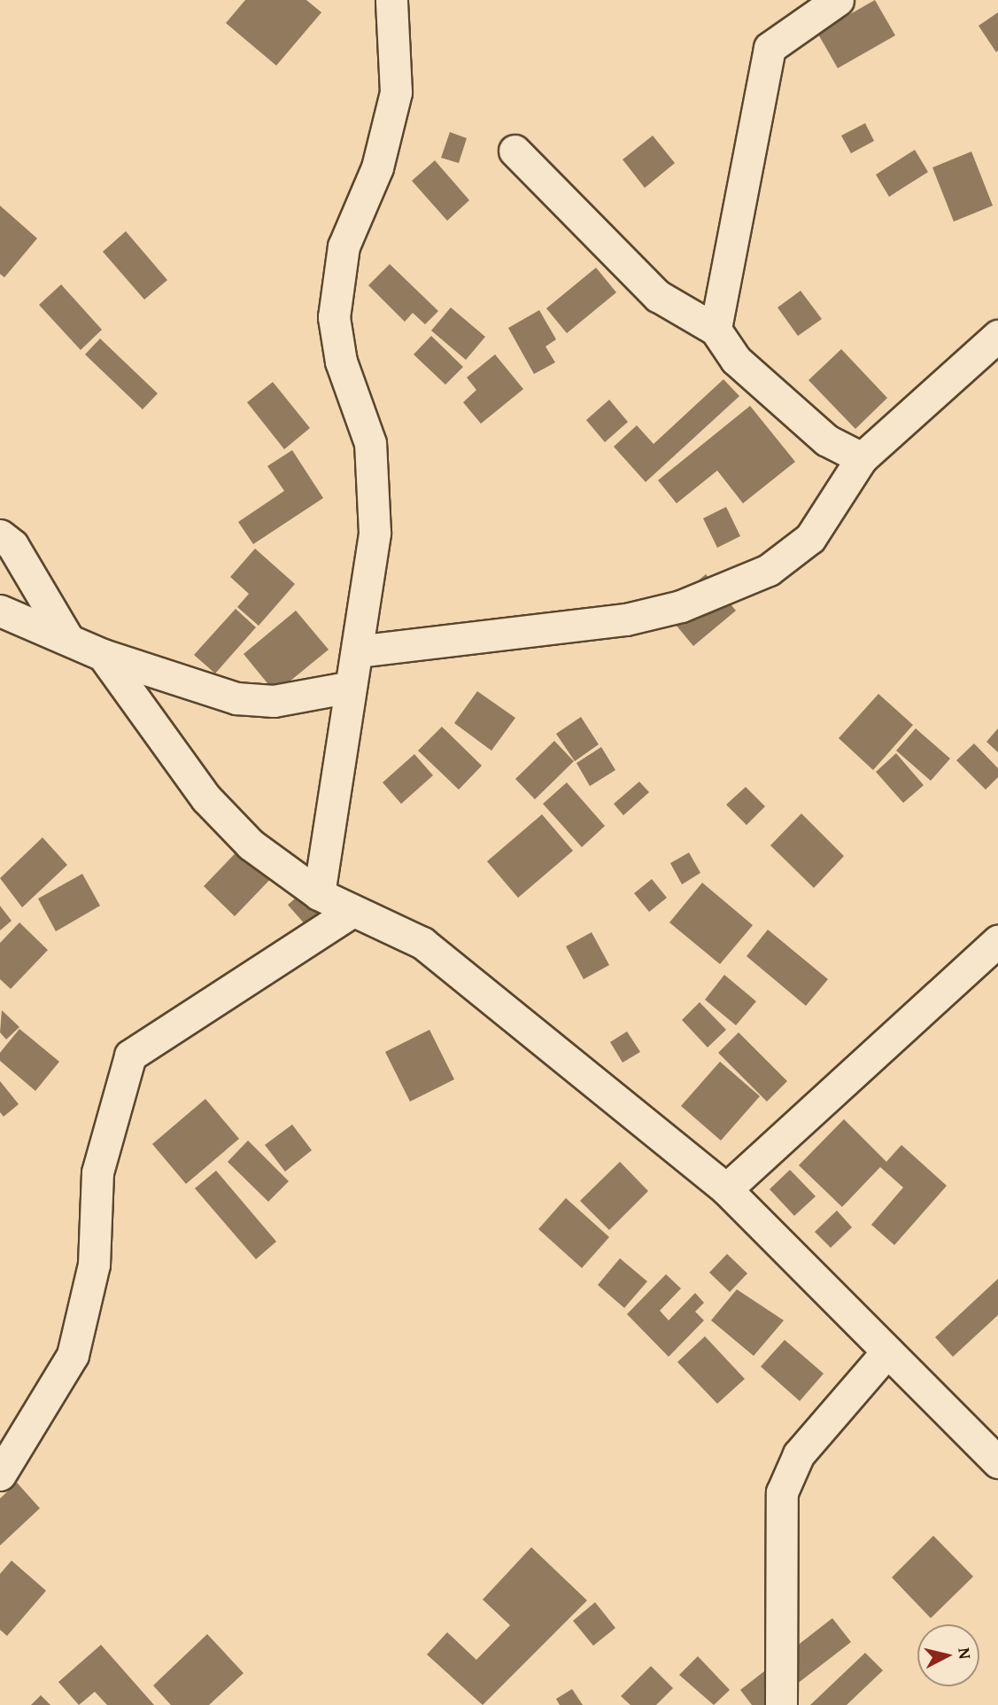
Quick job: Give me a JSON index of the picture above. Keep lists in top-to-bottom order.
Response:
{
  "north": "right"
}
